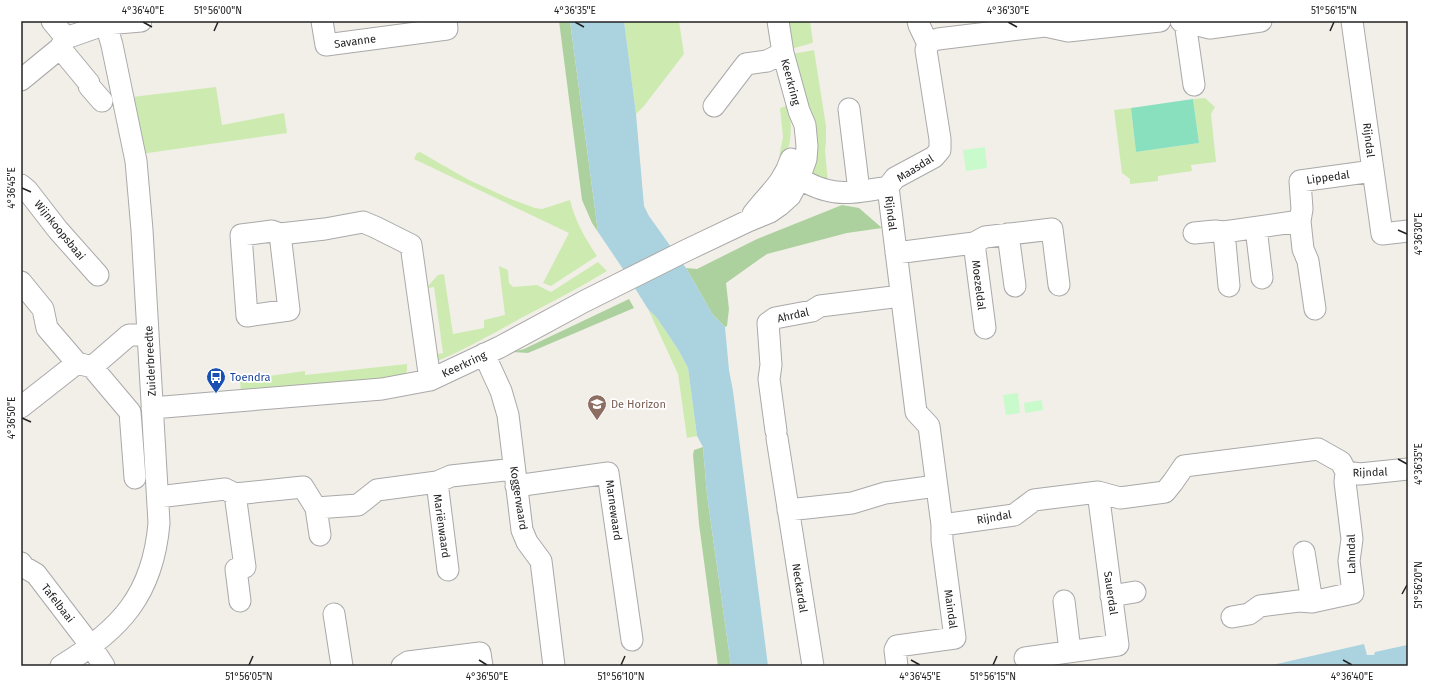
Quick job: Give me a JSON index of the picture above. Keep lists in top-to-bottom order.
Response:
{
  "streets": {
    "street": [
      "Savanne",
      "Keerkring",
      "Rijndal",
      "Maasdal",
      "Lippedal",
      "Wijnkoopsbaai",
      "Moezeldal",
      "Ahrdal",
      "Zuiderbreedte",
      "Koggerwaard",
      "Marnewaard",
      "Mariënwaard",
      "Lahndal",
      "Neckardal",
      "Sauerdal",
      "Tafelbaai",
      "Maindal"
    ]
  },
  "crossings": [
    ["Keerkring", "Maasdal"],
    ["Keerkring", "Zuiderbreedte"],
    ["Keerkring", "Koggerwaard"],
    ["Rijndal", "Maasdal"],
    ["Rijndal", "Lippedal"],
    ["Rijndal", "Ahrdal"],
    ["Rijndal", "Lahndal"],
    ["Rijndal", "Sauerdal"],
    ["Rijndal", "Maindal"],
    ["Ahrdal", "Neckardal"],
    ["Zuiderbreedte", "Tafelbaai"],
    ["Koggerwaard", "Marnewaard"],
    ["Koggerwaard", "Mariënwaard"],
    ["Marnewaard", "Mariënwaard"]
  ],
  "places": {
    "bus stop": ["Toendra"],
    "school or university": ["De Horizon"]
  },
  "coordinates": [
    "4°36'40\"E",
    "51°56'00\"N",
    "4°36'35\"E",
    "4°36'30\"E",
    "51°56'15\"N",
    "4°36'45\"E",
    "4°36'50\"E",
    "51°56'20\"N",
    "51°56'05\"N",
    "51°56'10\"N"
  ]
}
